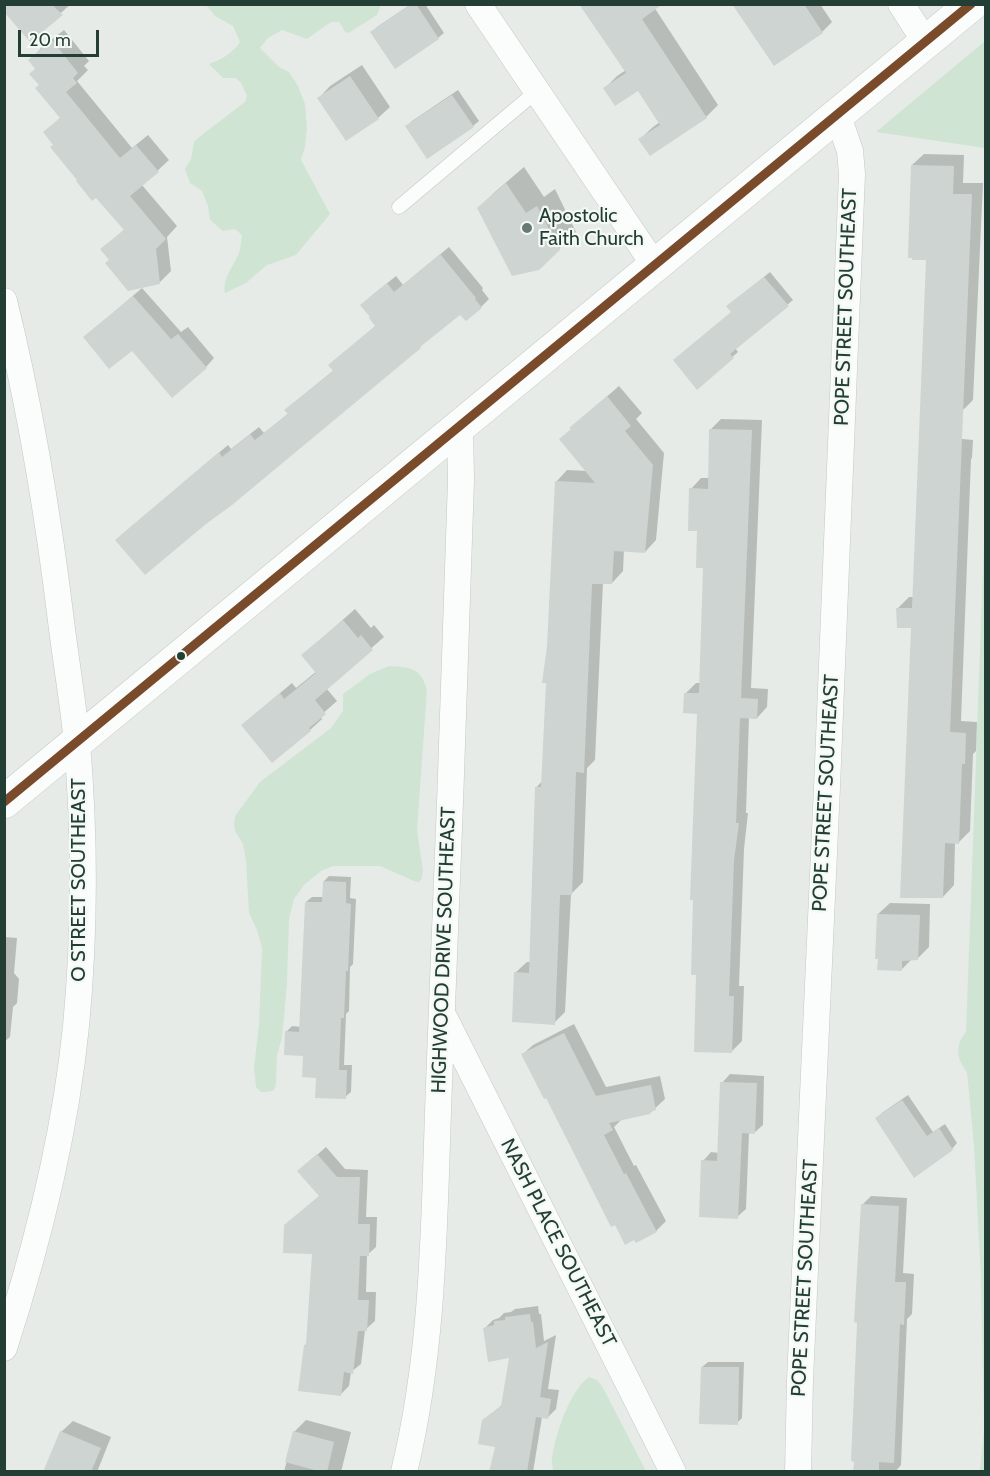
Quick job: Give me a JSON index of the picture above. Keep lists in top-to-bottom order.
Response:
{
  "streets": {
    "street": [
      "POPE STREET SOUTHEAST",
      "O STREET SOUTHEAST",
      "HIGHWOOD DRIVE SOUTHEAST",
      "NASH PLACE SOUTHEAST"
    ]
  },
  "crossings": [
    ["HIGHWOOD DRIVE SOUTHEAST", "NASH PLACE SOUTHEAST"]
  ],
  "places": ["Apostolic Faith Church"],
  "scale_bar": "20 m"
}
